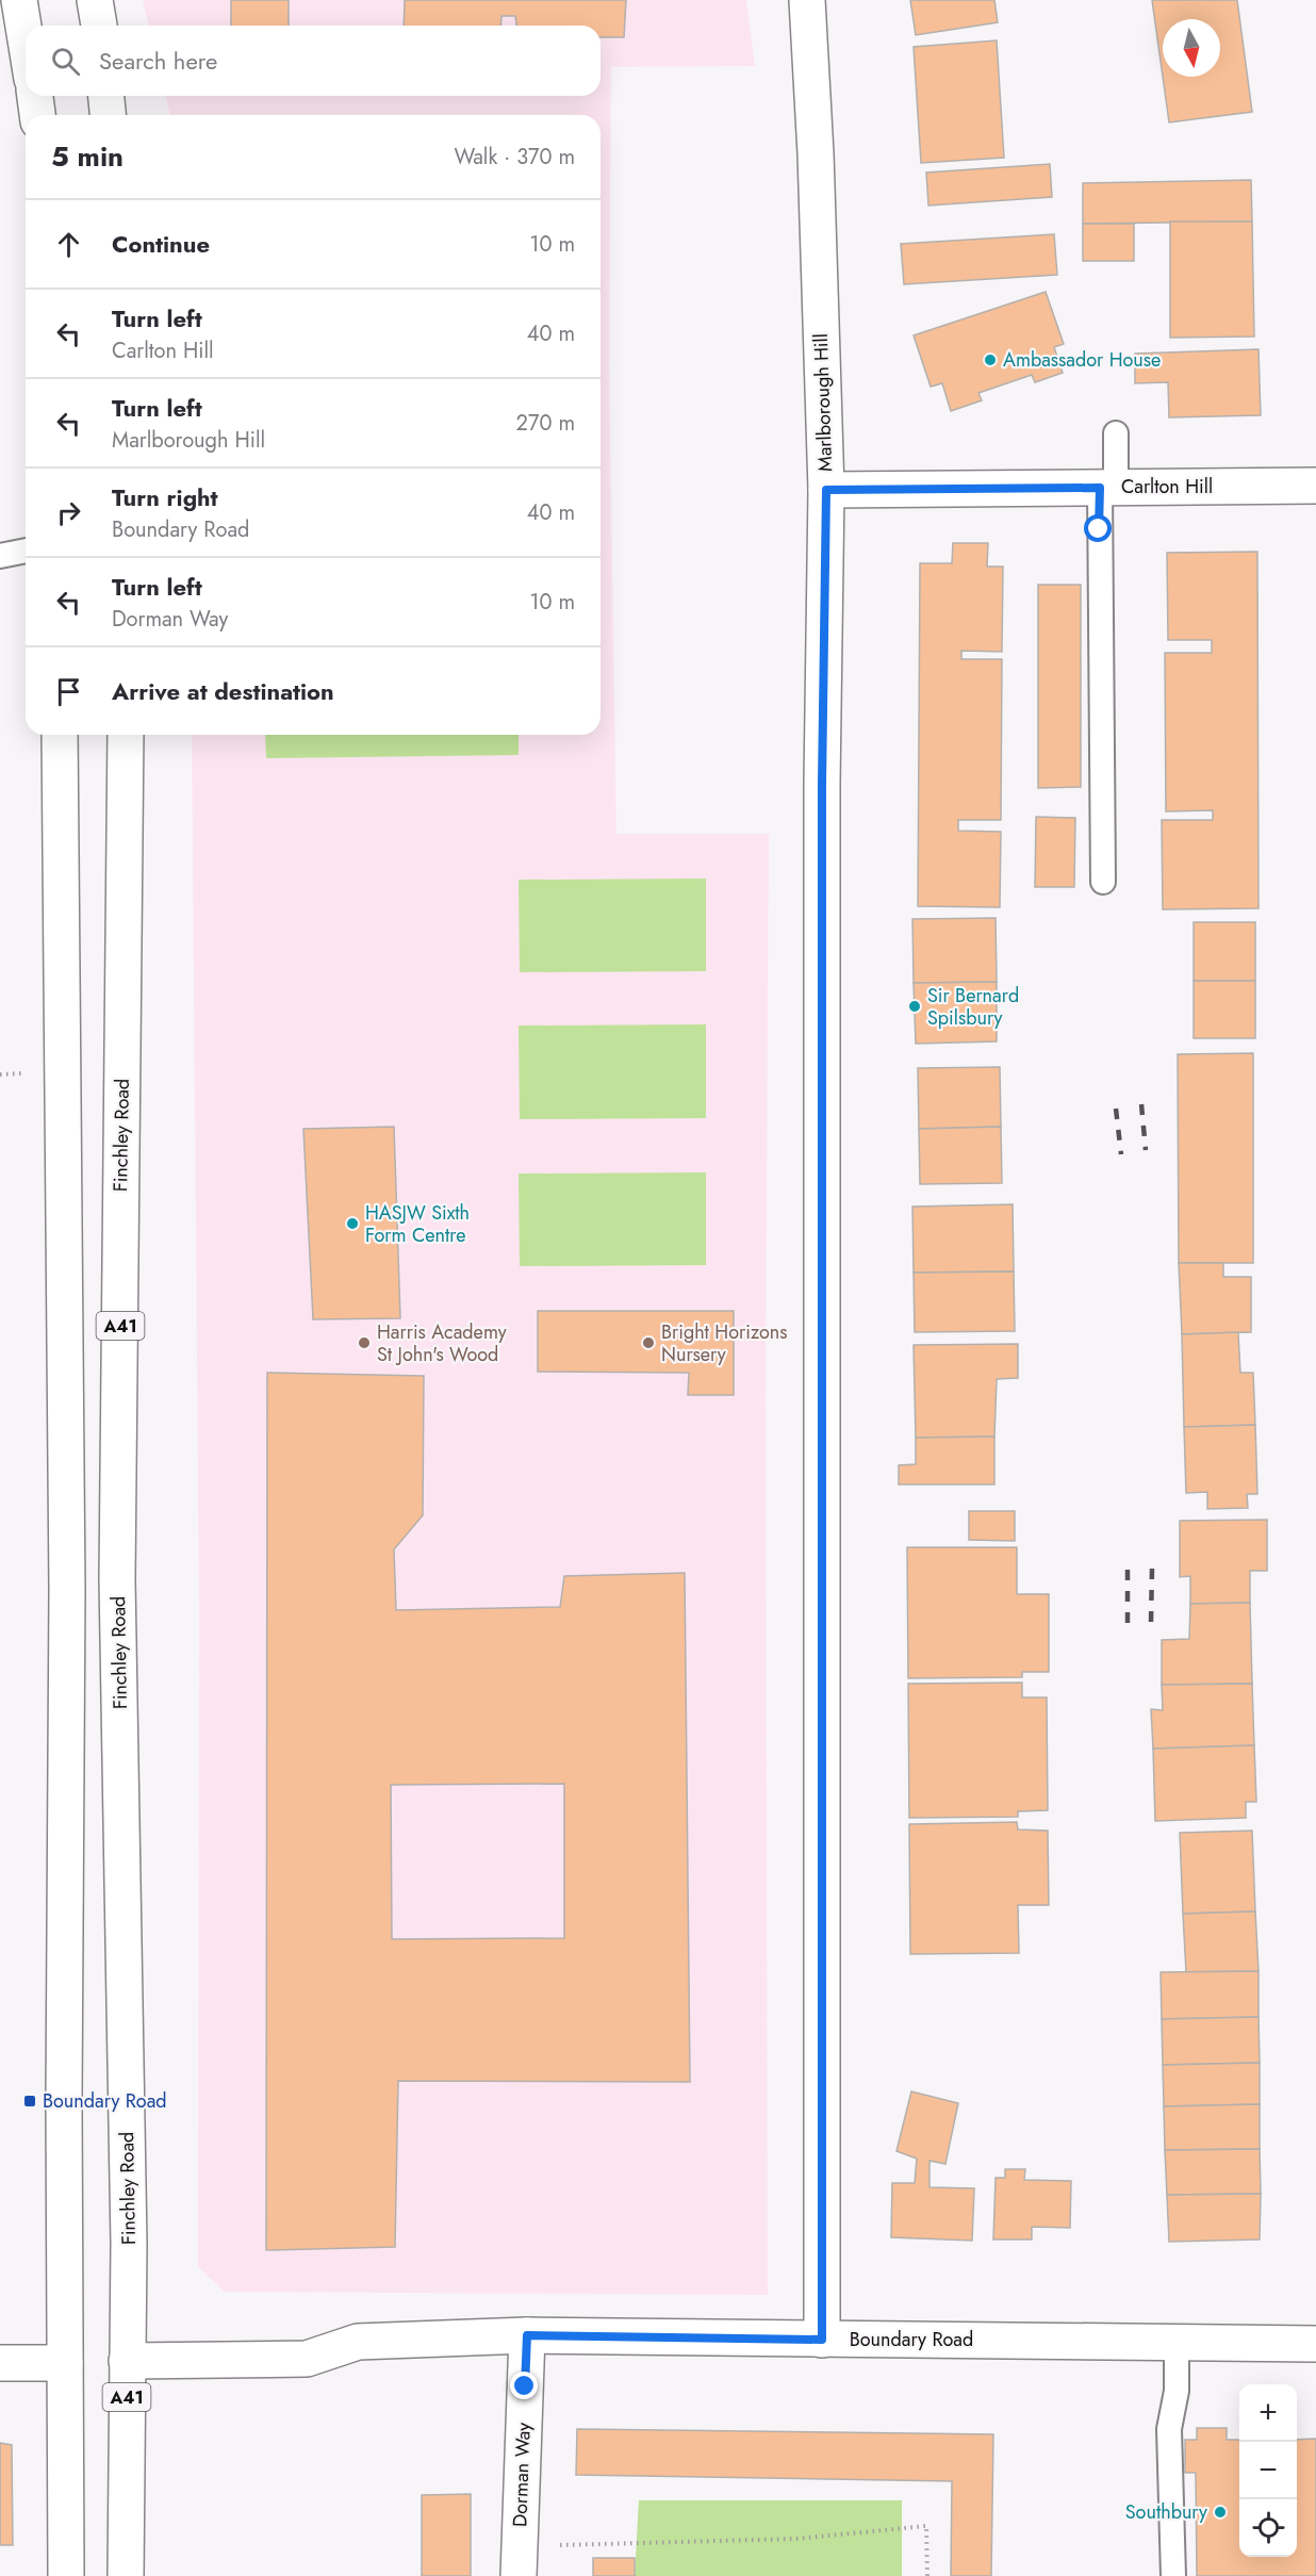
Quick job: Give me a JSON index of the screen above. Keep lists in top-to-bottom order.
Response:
{
  "streets": {
    "main road": [
      "Marlborough Hill",
      "Carlton Hill",
      "Finchley Road",
      "A41",
      "Boundary Road",
      "Dorman Way"
    ]
  },
  "crossings": [
    ["Marlborough Hill", "Carlton Hill"],
    ["Marlborough Hill", "Boundary Road"],
    ["Finchley Road", "Boundary Road"],
    ["Boundary Road", "Dorman Way"]
  ],
  "places": {
    "other": [
      "Ambassador House",
      "Sir Bernard Spilsbury",
      "HASJW Sixth Form Centre",
      "Harris Academy St John's Wood",
      "Bright Horizons Nursery",
      "Southbury"
    ],
    "transit": ["Boundary Road"]
  },
  "north": "bottom",
  "page": {
    "search": "Search here",
    "heading": ["5 min", "Walk · 370 m"],
    "list": [
      ["Continue", "10 m"],
      ["Turn left", "Carlton Hill", "40 m"],
      ["Turn left", "Marlborough Hill", "270 m"],
      ["Turn right", "Boundary Road", "40 m"],
      ["Turn left", "Dorman Way", "10 m"],
      "Arrive at destination"
    ],
    "map_buttons": ["+", "−"]
  }
}
